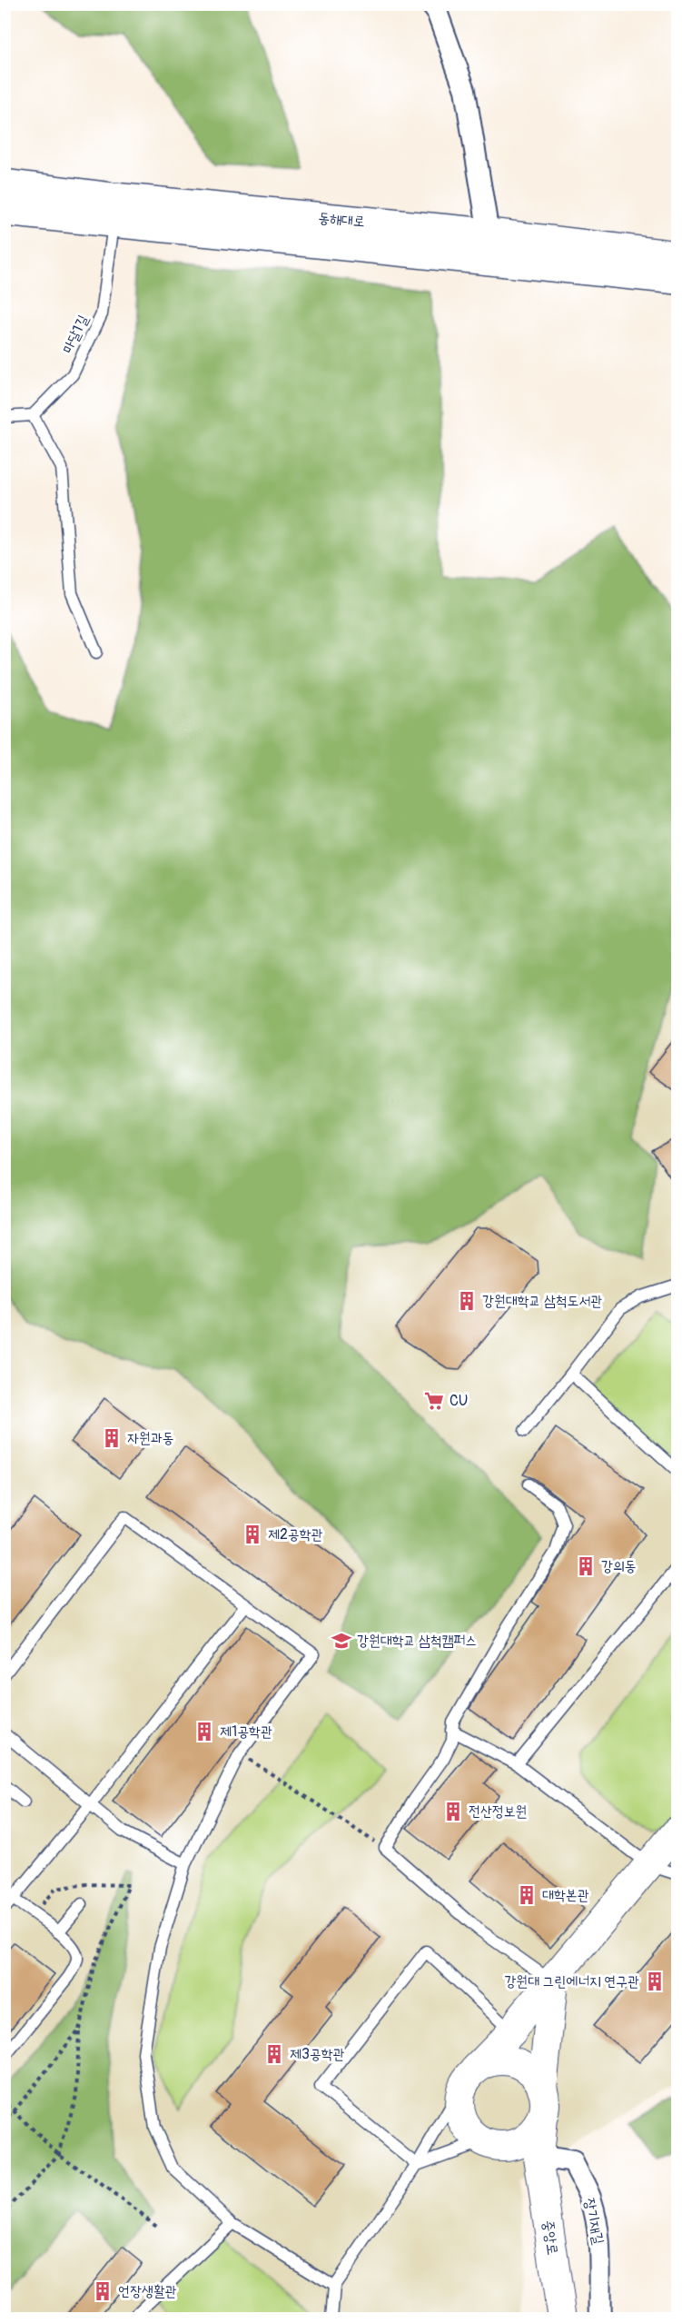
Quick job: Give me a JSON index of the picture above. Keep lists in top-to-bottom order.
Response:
{
  "streets": {
    "main road": ["동해대로"],
    "street": ["장기재길", "중앙로"],
    "lane": ["마달1길"]
  },
  "crossings": [
    ["동해대로", "마달1길"],
    ["장기재길", "중앙로"]
  ],
  "places": {
    "building": [
      "강원대학교 삼척도서관",
      "자원과동",
      "제2공학관",
      "강의동",
      "제1공학관",
      "전산정보원",
      "대학본관",
      "강원대 그린에너지 연구관",
      "제3공학관",
      "언장생활관"
    ],
    "supermarket": ["CU"],
    "school or university": ["강원대학교 삼척캠퍼스"]
  }
}
